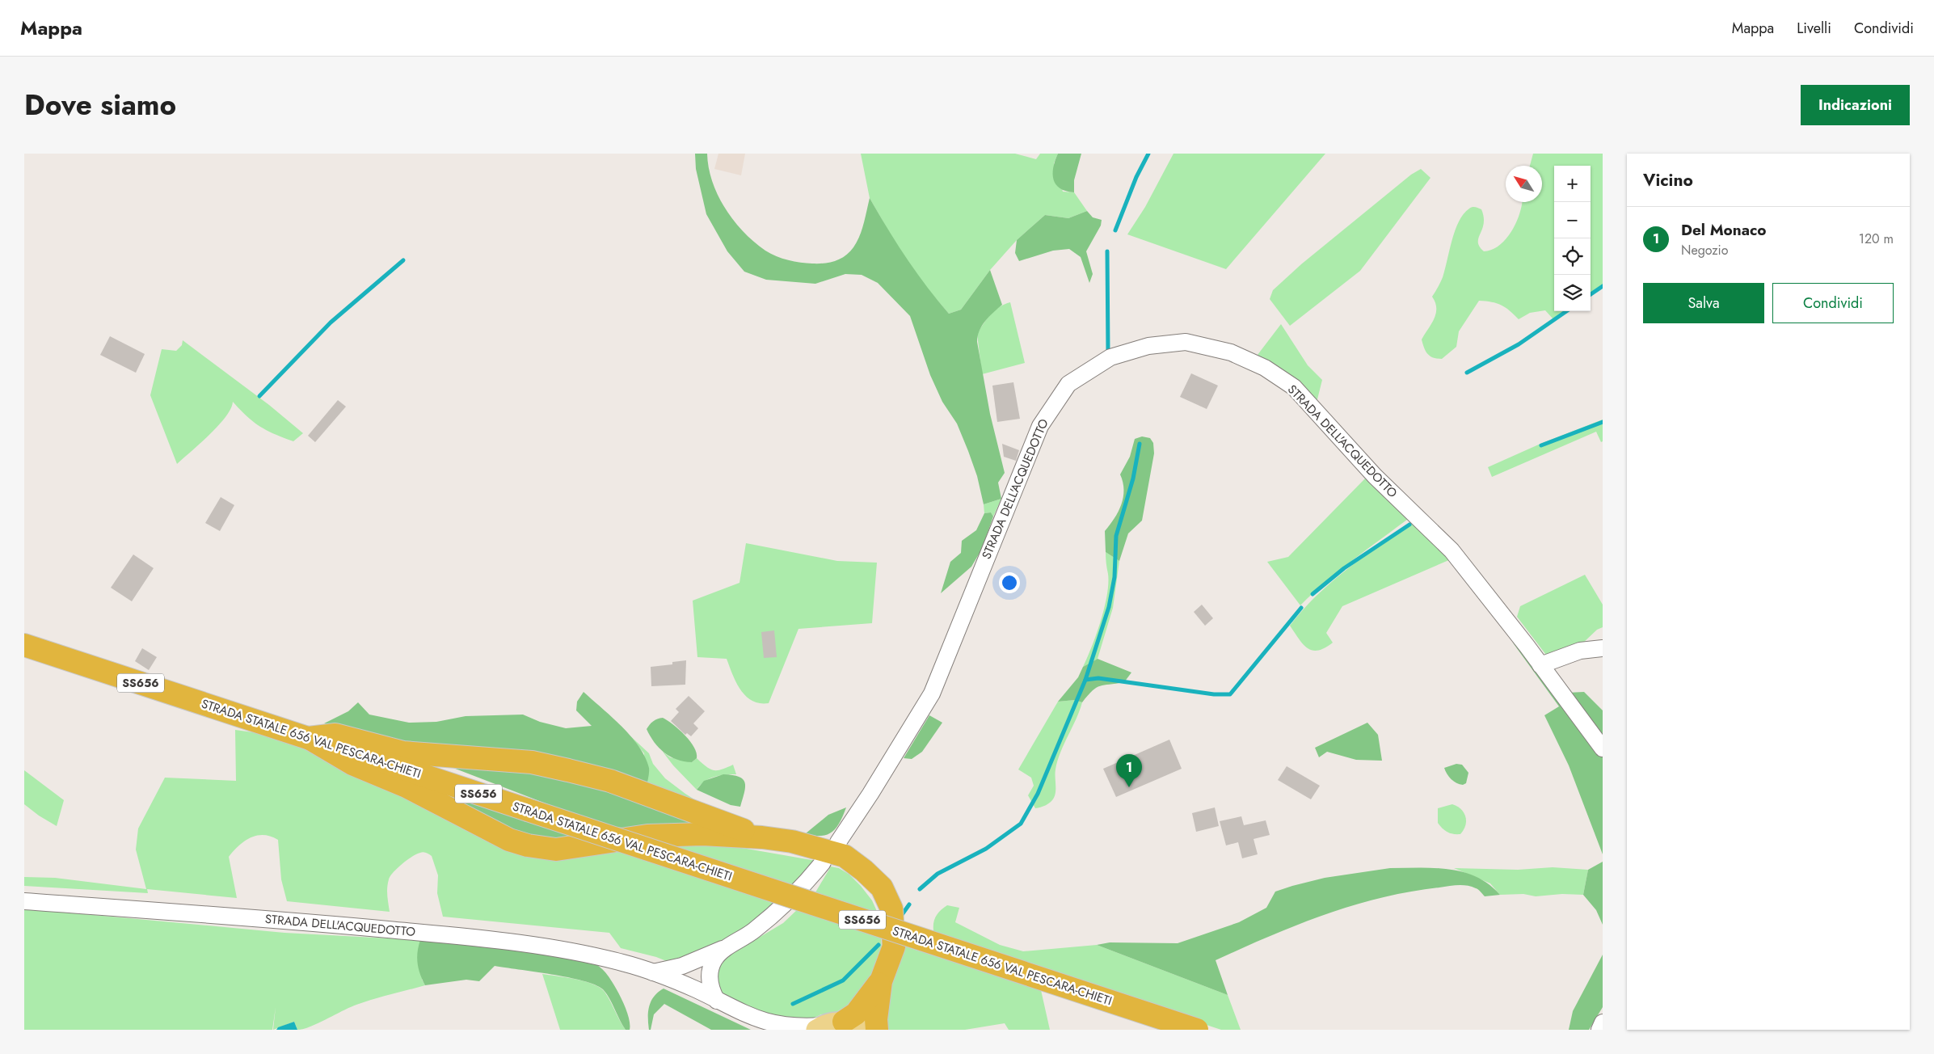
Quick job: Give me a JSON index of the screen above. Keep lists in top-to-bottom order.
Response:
{
  "streets": {
    "highway": ["SS656", "STRADA STATALE 656 VAL PESCARA-CHIETI"],
    "street": ["STRADA DELL'ACQUEDOTTO"]
  },
  "north": "top left",
  "page": {
    "header": "Mappa",
    "nav": ["Mappa", "Livelli", "Condividi"],
    "title": "Dove siamo",
    "buttons": [
      "Indicazioni",
      ["Salva", "Condividi"]
    ],
    "heading": "Vicino",
    "map_buttons": ["+", "−"],
    "list": [
      {
        "mark": "1",
        "name": "Del Monaco",
        "note": "Negozio",
        "value": "120 m"
      }
    ],
    "pins": "1"
  }
}
